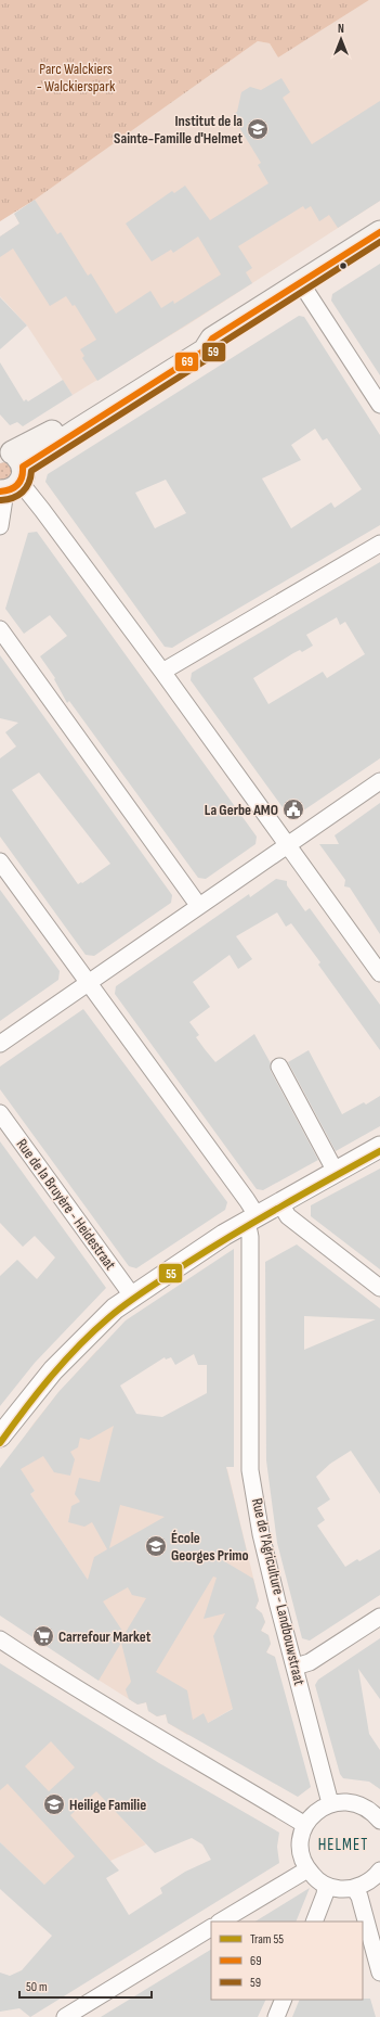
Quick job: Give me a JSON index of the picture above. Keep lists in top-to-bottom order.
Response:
{
  "streets": {
    "street": ["Rue de la Bruyère - Heidestraat", "Rue de l'Agriculture - Landbouwstraat"]
  },
  "districts": ["HELMET"],
  "parks": ["Parc Walckiers - Walckierspark"],
  "places": {
    "school or university": ["Institut de la Sainte-Famille d'Helmet", "École Georges Primo", "Heilige Familie"],
    "public building": ["La Gerbe AMO"],
    "supermarket": ["Carrefour Market"]
  },
  "lines": ["transit line 69", "transit line 59", "tram line 55"],
  "legend": ["Tram 55", "69", "59"],
  "scale_bar": "50 m",
  "north": "top"
}
